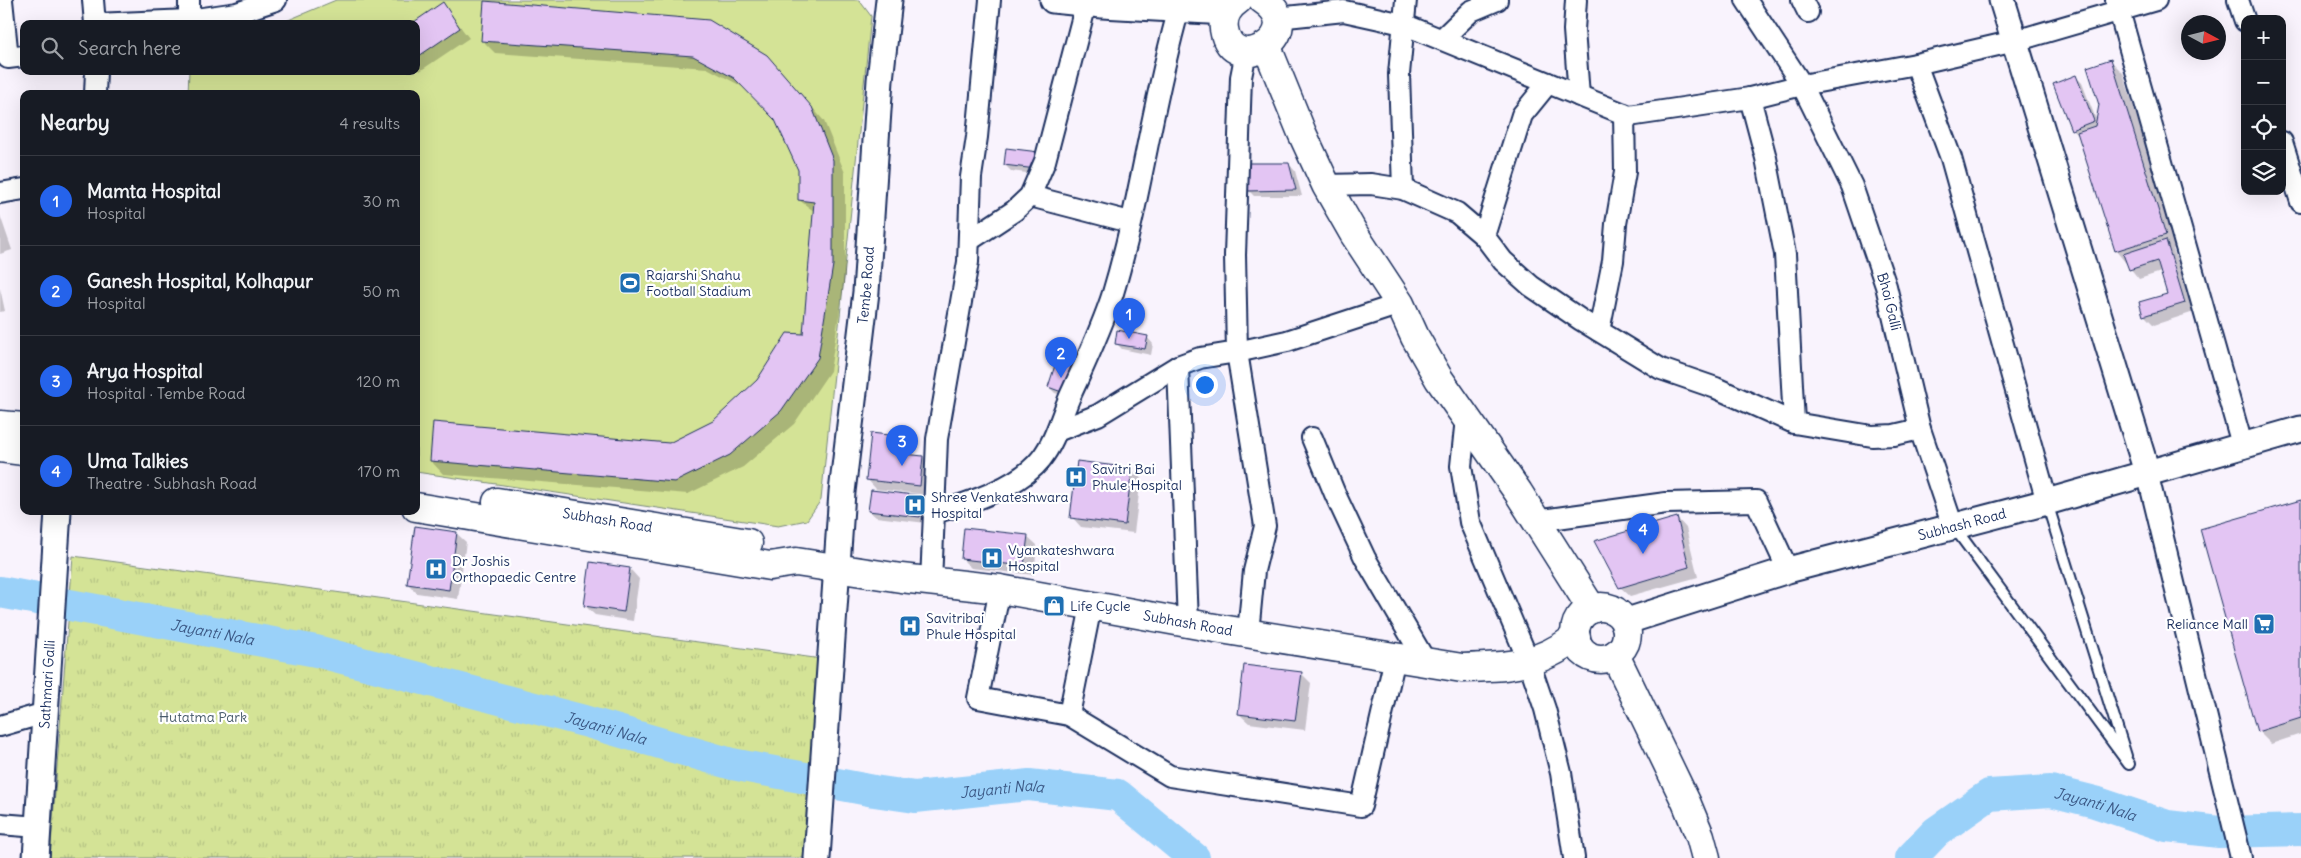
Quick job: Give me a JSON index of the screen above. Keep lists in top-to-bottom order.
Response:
{
  "streets": {
    "main road": ["Subhash Road"],
    "street": ["Tembe Road", "Bhoi Galli", "Sathmari Galli"]
  },
  "crossings": [
    ["Tembe Road", "Subhash Road"],
    ["Bhoi Galli", "Subhash Road"]
  ],
  "water": ["Jayanti Nala"],
  "parks": ["Hutatma Park"],
  "places": {
    "sports": ["Rajarshi Shahu Football Stadium"],
    "hospital": [
      "Savitri Bai Phule Hospital",
      "Shree Venkateshwara Hospital",
      "Vyankateshwara Hospital",
      "Dr Joshis Orthopaedic Centre",
      "Savitribai Phule Hospital"
    ],
    "shop": ["Life Cycle"],
    "supermarket": ["Reliance Mall"]
  },
  "north": "right",
  "page": {
    "map_buttons": ["+", "−"],
    "search": "Search here",
    "heading": ["Nearby", "4 results"],
    "list": [
      {
        "mark": "1",
        "name": "Mamta Hospital",
        "note": "Hospital",
        "value": "30 m"
      },
      {
        "mark": "2",
        "name": "Ganesh Hospital, Kolhapur",
        "note": "Hospital",
        "value": "50 m"
      },
      {
        "mark": "3",
        "name": "Arya Hospital",
        "note": "Hospital · Tembe Road",
        "value": "120 m"
      },
      {
        "mark": "4",
        "name": "Uma Talkies",
        "note": "Theatre · Subhash Road",
        "value": "170 m"
      }
    ],
    "pins": [
      "1",
      "2",
      "3",
      "4"
    ]
  }
}
